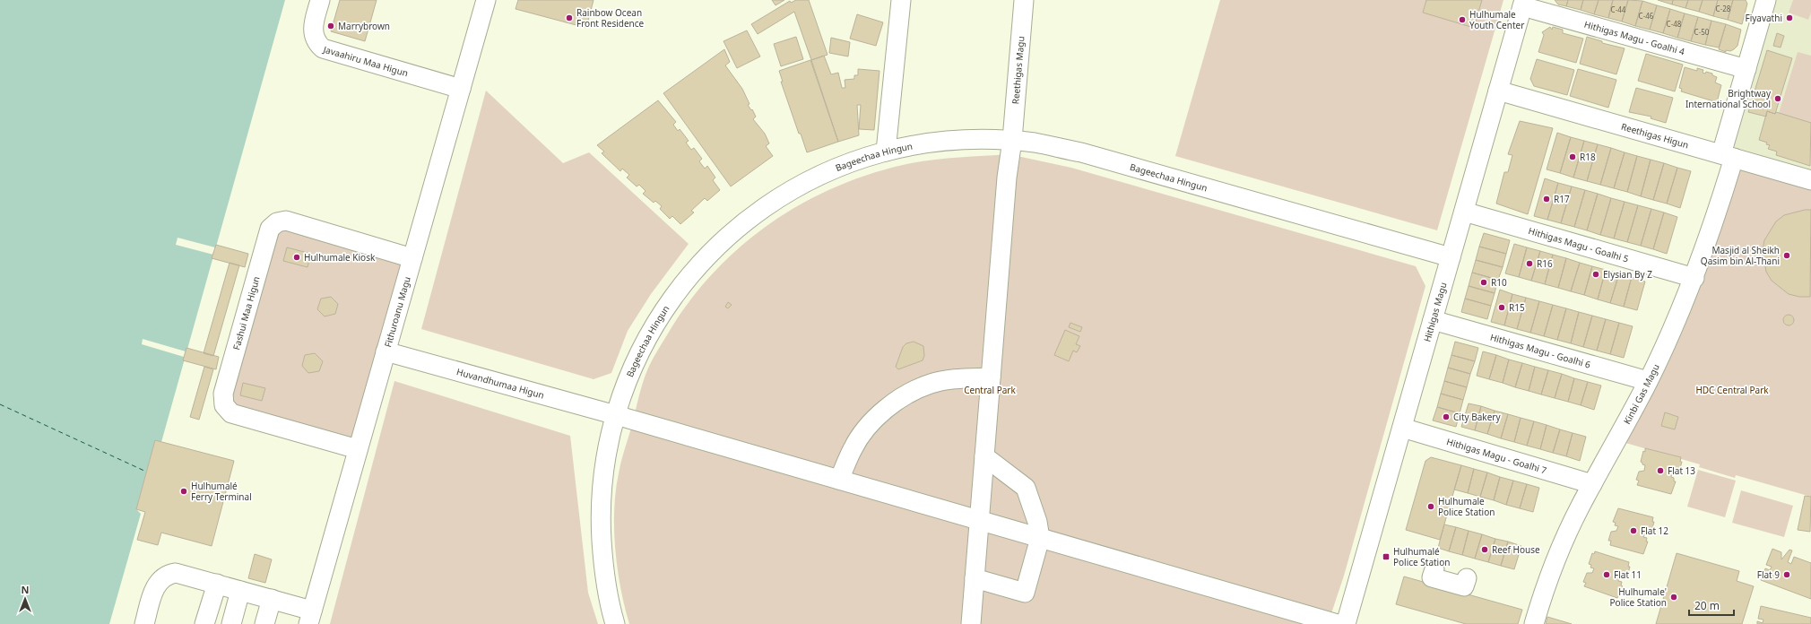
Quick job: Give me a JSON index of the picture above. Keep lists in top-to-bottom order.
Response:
{
  "streets": {
    "street": [
      "Hithigas Magu - Goalhi 4",
      "Javaahiru Maa Higun",
      "Reethigas Magu",
      "Reethigas Higun",
      "Bageechaa Hingun",
      "Hithigas Magu - Goalhi 5",
      "Fithuroanu Magu",
      "Hithigas Magu",
      "Fashui Maa Higun",
      "Hithigas Magu - Goalhi 6",
      "Huvandhumaa Higun",
      "Kinbi Gas Magu",
      "Hithigas Magu - Goalhi 7"
    ]
  },
  "crossings": [
    ["Hithigas Magu - Goalhi 4", "Hithigas Magu"],
    ["Hithigas Magu - Goalhi 4", "Kinbi Gas Magu"],
    ["Javaahiru Maa Higun", "Fithuroanu Magu"],
    ["Reethigas Magu", "Bageechaa Hingun"],
    ["Reethigas Magu", "Huvandhumaa Higun"],
    ["Reethigas Higun", "Hithigas Magu"],
    ["Reethigas Higun", "Kinbi Gas Magu"],
    ["Bageechaa Hingun", "Hithigas Magu"],
    ["Bageechaa Hingun", "Huvandhumaa Higun"],
    ["Hithigas Magu - Goalhi 5", "Hithigas Magu"],
    ["Hithigas Magu - Goalhi 5", "Kinbi Gas Magu"],
    ["Fithuroanu Magu", "Fashui Maa Higun"],
    ["Fithuroanu Magu", "Huvandhumaa Higun"],
    ["Hithigas Magu", "Hithigas Magu - Goalhi 6"],
    ["Hithigas Magu", "Hithigas Magu - Goalhi 7"],
    ["Hithigas Magu - Goalhi 6", "Kinbi Gas Magu"],
    ["Kinbi Gas Magu", "Hithigas Magu - Goalhi 7"]
  ],
  "parks": ["Central Park", "HDC Central Park"],
  "places": {
    "other": [
      "Rainbow Ocean Front Residence",
      "Fiyavathi",
      "Hulhumale Youth Center",
      "Marrybrown",
      "Brightway International School",
      "R18",
      "R17",
      "Masjid al Sheikh Qasim bin Al-Thani",
      "Hulhumale Kiosk",
      "R16",
      "Elysian By Z",
      "R10",
      "R15",
      "City Bakery",
      "Flat 13",
      "Hulhumalé Ferry Terminal",
      "Hulhumale Police Station",
      "Flat 12",
      "Reef House",
      "Flat 11",
      "Flat 9",
      "Hulhumale' Police Station"
    ],
    "transit": ["Hulhumalé Police Station"]
  },
  "house_numbers": [
    "C-28",
    "C-44",
    "C-46",
    "C-48",
    "C-50"
  ],
  "scale_bar": "20 m",
  "north": "top"
}
